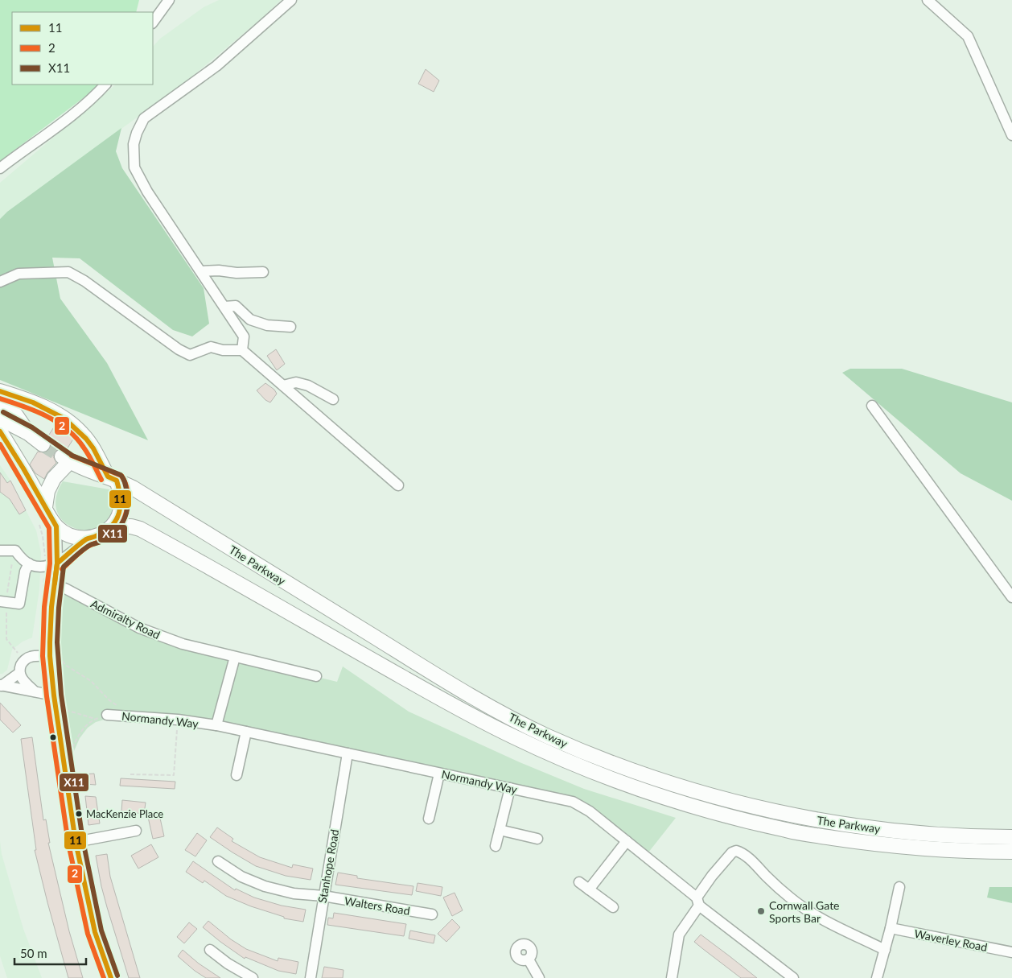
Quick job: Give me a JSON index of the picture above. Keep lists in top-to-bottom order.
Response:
{
  "streets": {
    "highway": ["The Parkway"],
    "street": [
      "Admiralty Road",
      "Normandy Way",
      "Stanhope Road",
      "Walters Road",
      "Waverley Road"
    ]
  },
  "crossings": [
    ["Normandy Way", "Stanhope Road"],
    ["Stanhope Road", "Walters Road"]
  ],
  "places": ["MacKenzie Place", "Cornwall Gate Sports Bar"],
  "lines": ["transit line 11", "transit line 2", "transit line X11"],
  "legend": ["11", "2", "X11"],
  "scale_bar": "50 m"
}
